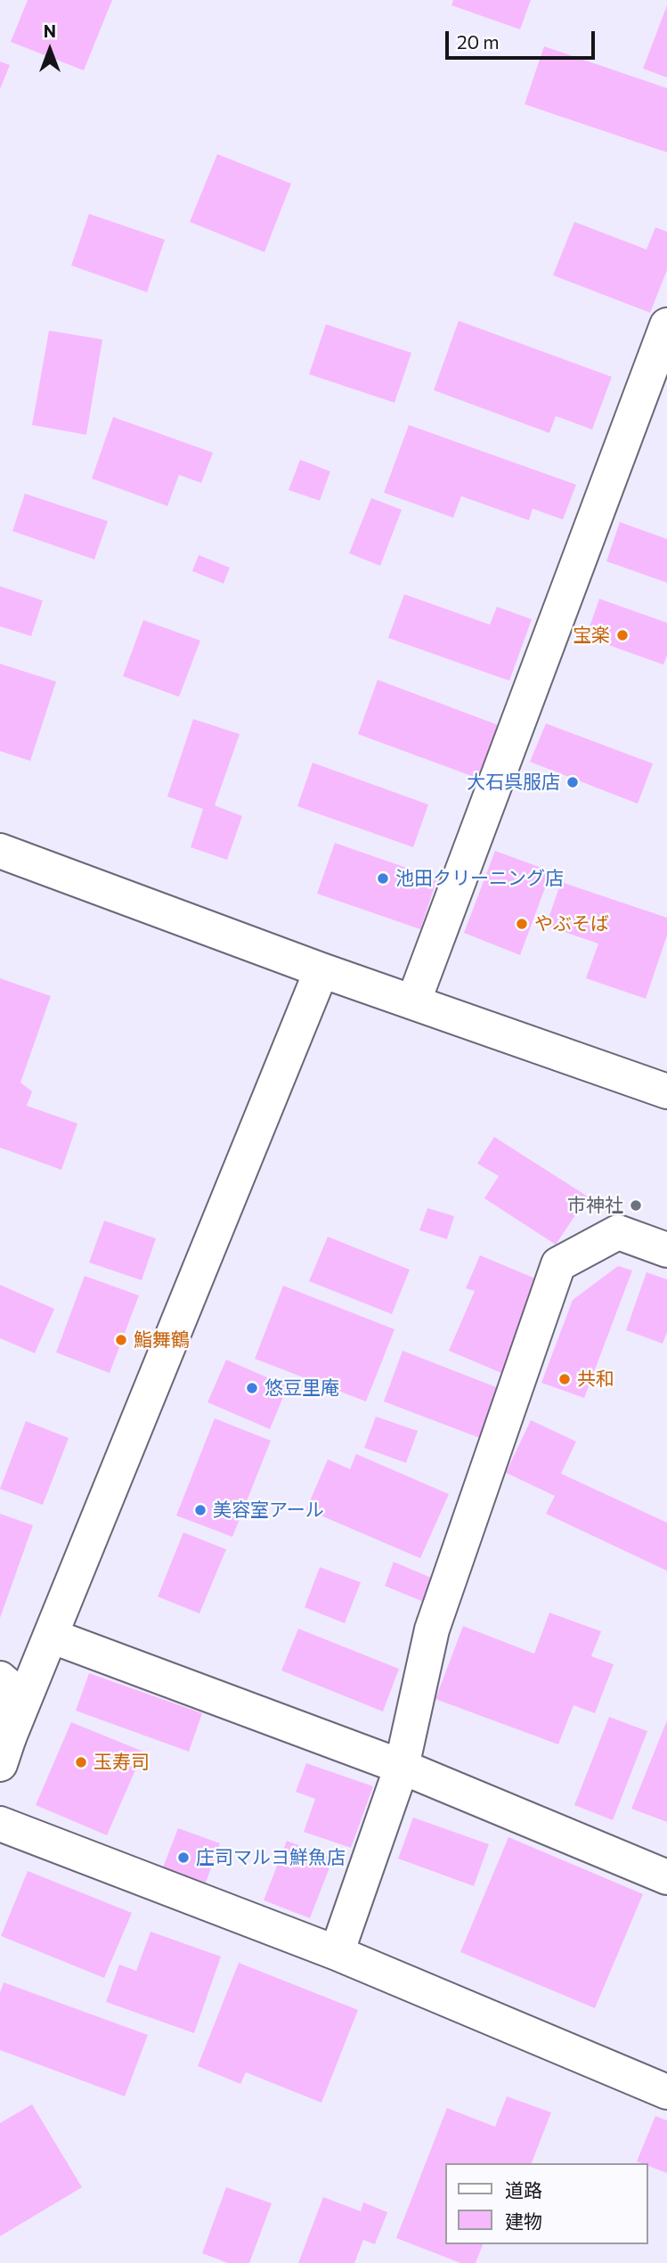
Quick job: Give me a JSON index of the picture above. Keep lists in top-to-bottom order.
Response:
{
  "places": [
    "宝楽",
    "大石呉服店",
    "池田クリーニング店",
    "やぶそば",
    "市神社",
    "鮨舞鶴",
    "共和",
    "悠豆里庵",
    "美容室アール",
    "玉寿司",
    "庄司マルヨ鮮魚店"
  ],
  "legend": ["道路", "建物"],
  "scale_bar": "20 m",
  "north": "top"
}
